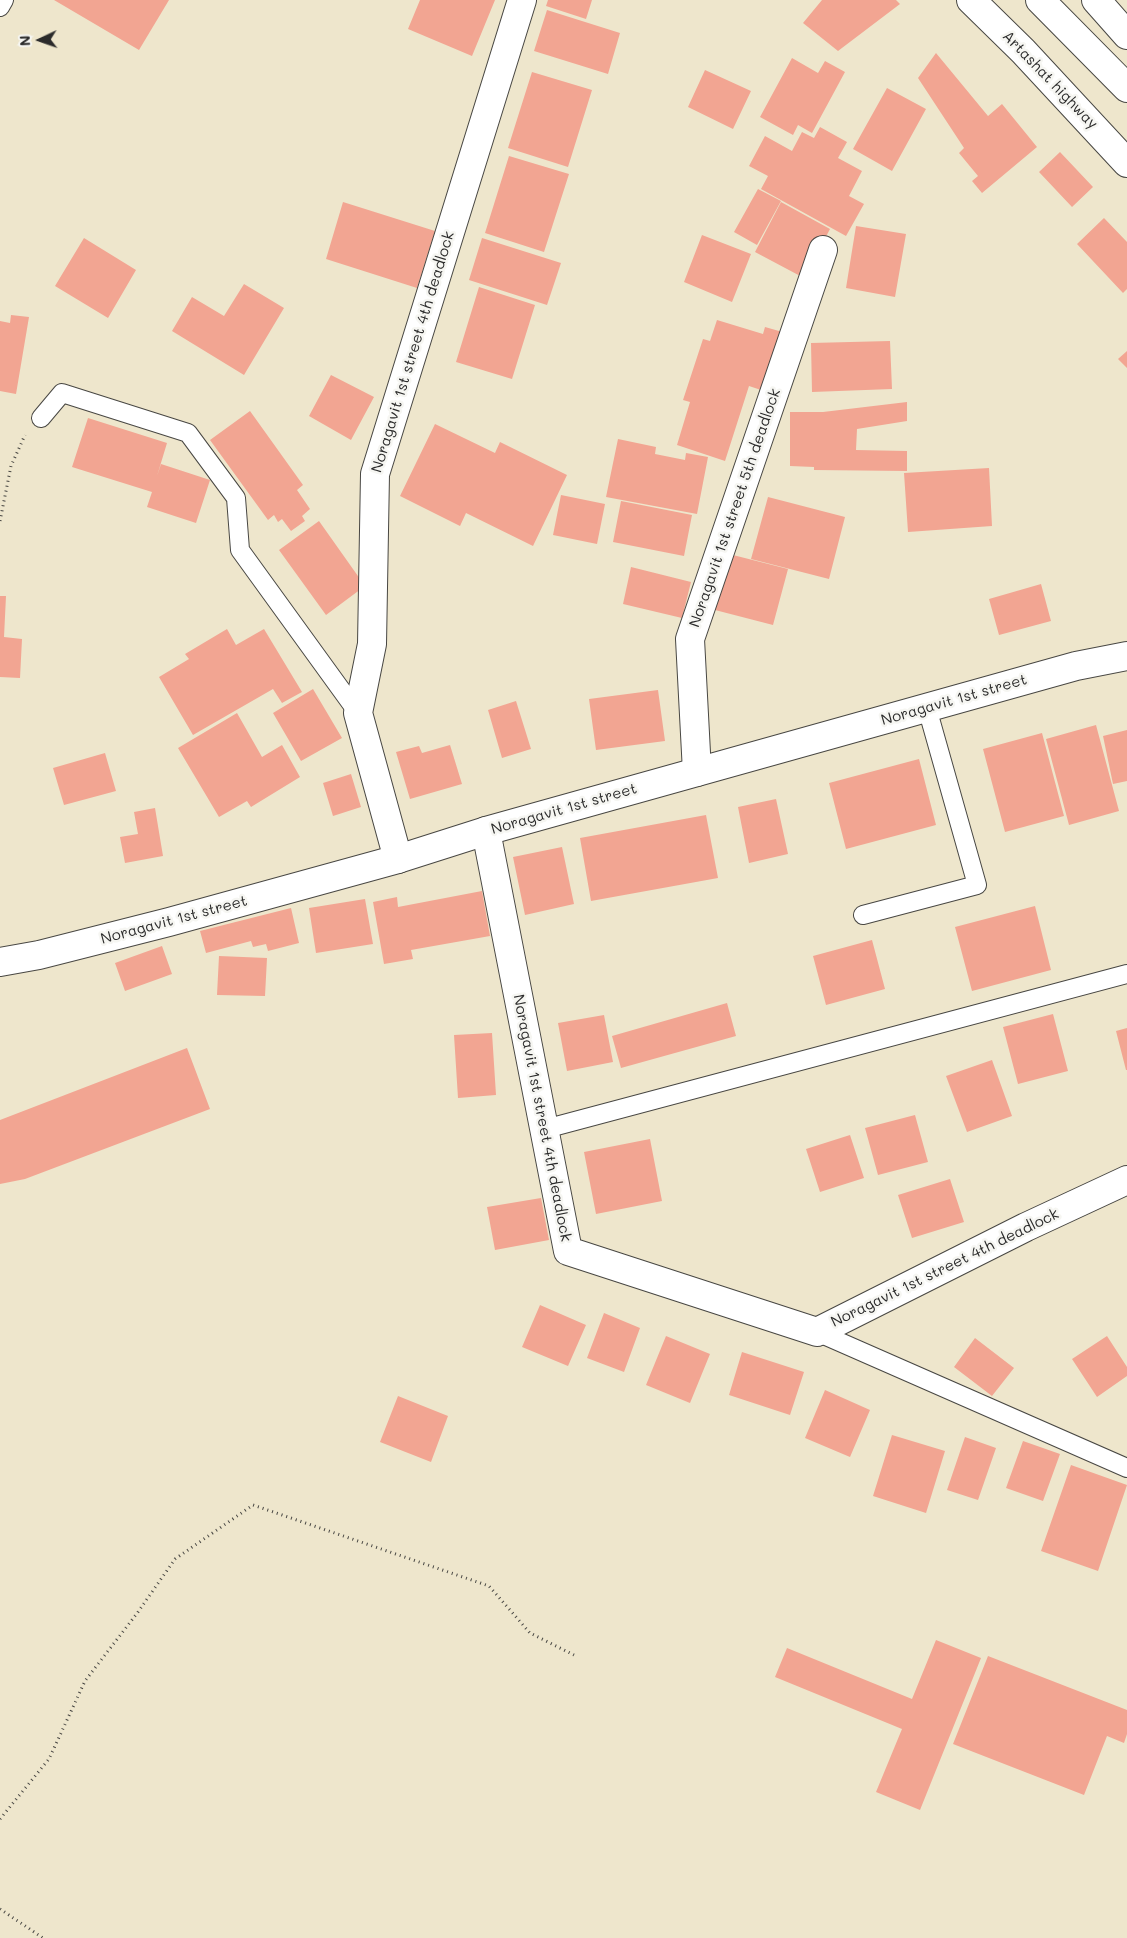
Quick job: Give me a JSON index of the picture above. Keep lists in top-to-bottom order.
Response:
{
  "streets": {
    "main road": [
      "Artashat highway",
      "Noragavit 1st street 4th deadlock",
      "Noragavit 1st street 5th deadlock",
      "Noragavit 1st street"
    ]
  },
  "crossings": [
    ["Noragavit 1st street 4th deadlock", "Noragavit 1st street"],
    ["Noragavit 1st street 5th deadlock", "Noragavit 1st street"]
  ],
  "north": "left"
}
